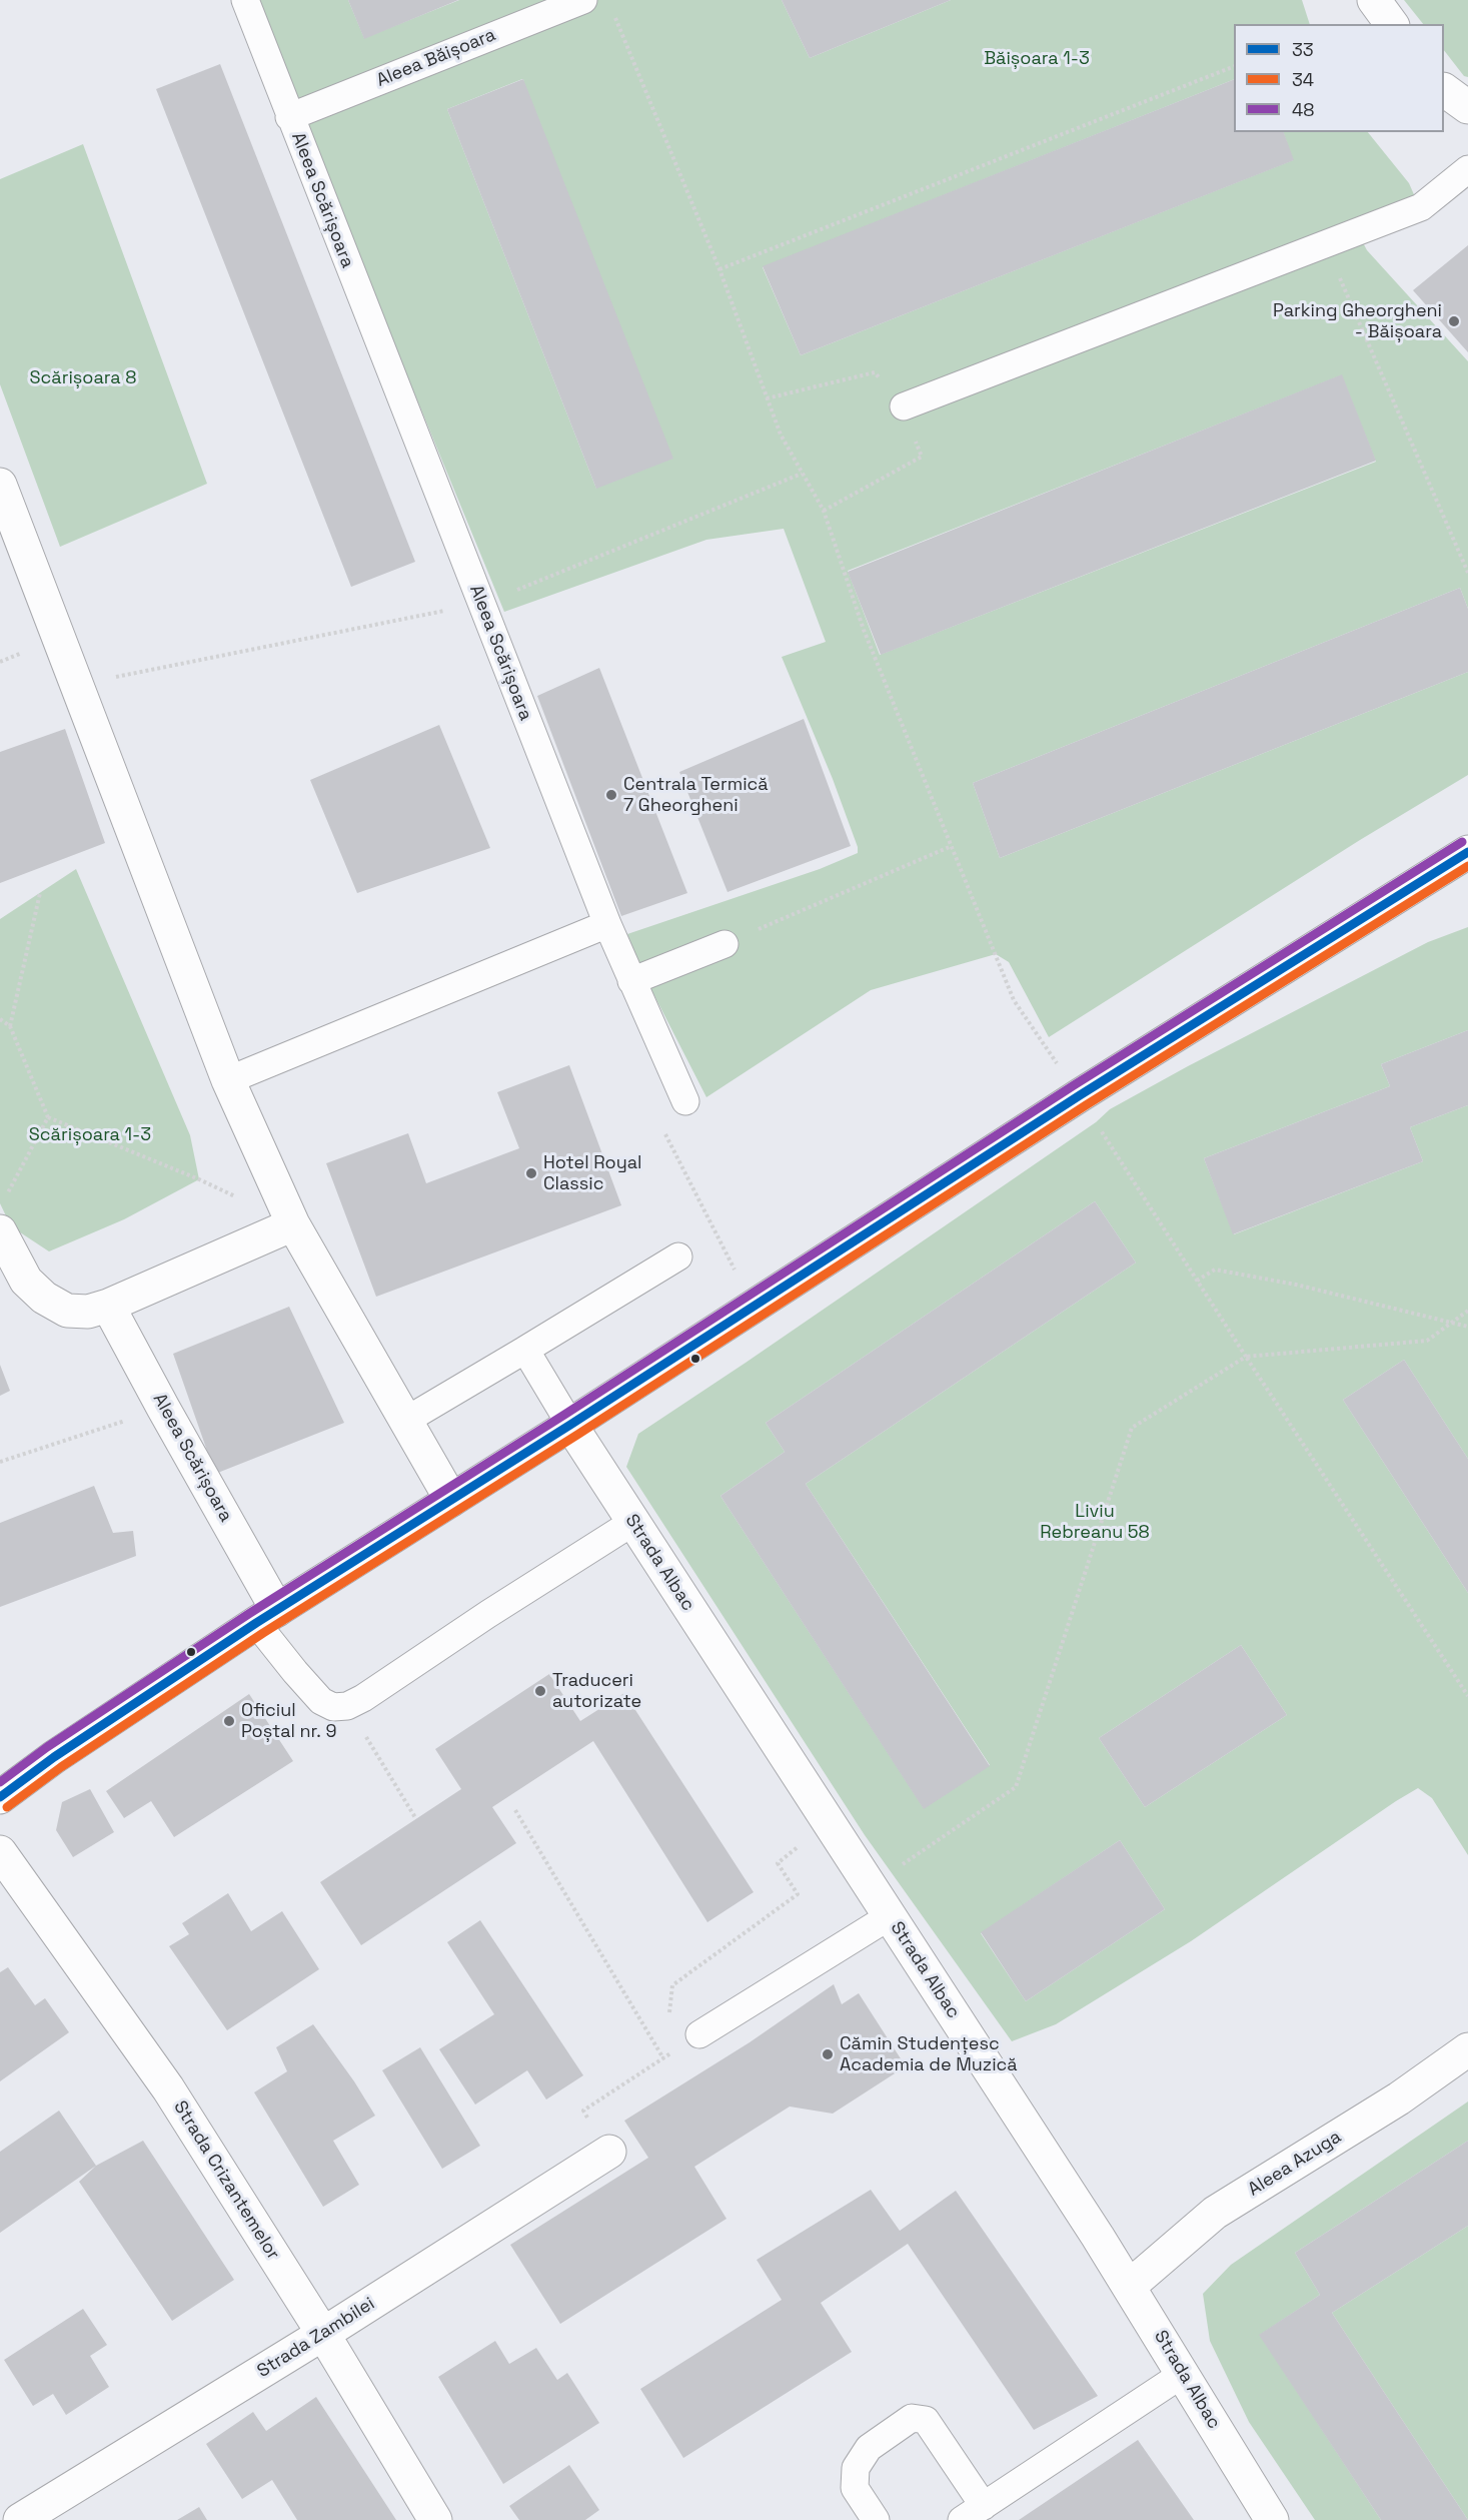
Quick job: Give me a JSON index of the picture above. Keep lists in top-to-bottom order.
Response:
{
  "streets": {
    "street": [
      "Aleea Scărișoara",
      "Strada Albac",
      "Aleea Azuga",
      "Strada Crizantemelor",
      "Strada Zambilei"
    ],
    "lane": ["Aleea Băișoara"]
  },
  "crossings": [
    ["Aleea Băișoara", "Aleea Scărișoara"],
    ["Strada Albac", "Aleea Azuga"],
    ["Strada Crizantemelor", "Strada Zambilei"]
  ],
  "parks": [
    "Băișoara 1-3",
    "Scărișoara 8",
    "Scărișoara 1-3",
    "Liviu Rebreanu 58"
  ],
  "places": [
    "Parking Gheorgheni - Băișoara",
    "Centrala Termică 7 Gheorgheni",
    "Hotel Royal Classic",
    "Traduceri autorizate",
    "Oficiul Poștal nr. 9",
    "Cămin Studențesc Academia de Muzică"
  ],
  "lines": ["transit line 48", "transit line 33", "transit line 34"],
  "legend": ["33", "34", "48"]
}
